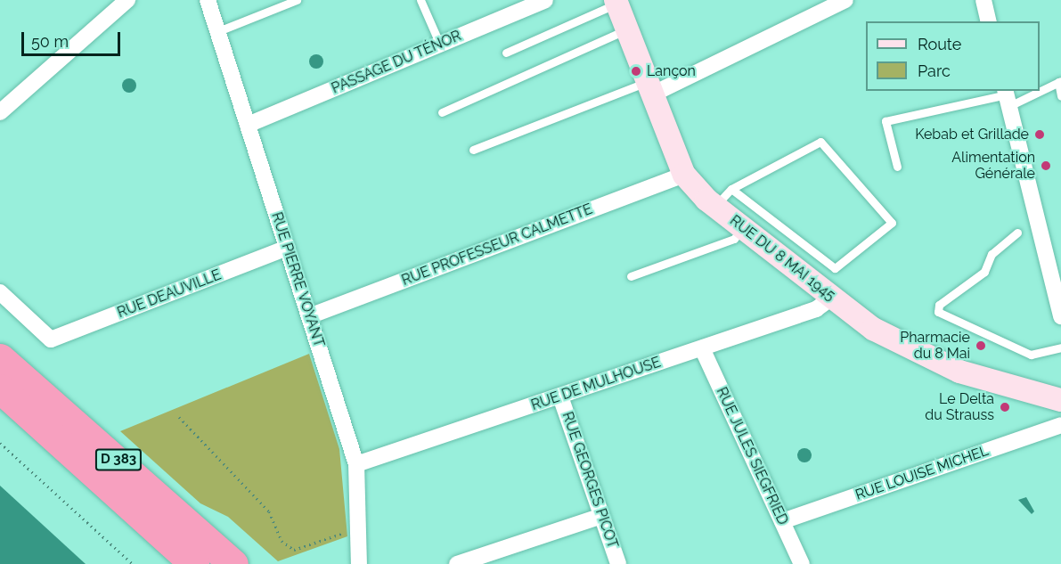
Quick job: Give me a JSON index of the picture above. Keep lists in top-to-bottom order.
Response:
{
  "streets": {
    "highway": ["D 383"],
    "street": [
      "PASSAGE DU TÉNOR",
      "RUE PROFESSEUR CALMETTE",
      "RUE DU 8 MAI 1945",
      "RUE PIERRE VOYANT",
      "RUE DEAUVILLE",
      "RUE DE MULHOUSE",
      "RUE JULES SIEGFRIED",
      "RUE LOUISE MICHEL",
      "RUE GEORGES PICOT"
    ]
  },
  "crossings": [
    ["PASSAGE DU TÉNOR", "RUE PIERRE VOYANT"],
    ["RUE PROFESSEUR CALMETTE", "RUE DU 8 MAI 1945"],
    ["RUE PROFESSEUR CALMETTE", "RUE PIERRE VOYANT"],
    ["RUE DU 8 MAI 1945", "RUE DE MULHOUSE"],
    ["RUE PIERRE VOYANT", "RUE DEAUVILLE"],
    ["RUE PIERRE VOYANT", "RUE DE MULHOUSE"],
    ["RUE DE MULHOUSE", "RUE JULES SIEGFRIED"],
    ["RUE DE MULHOUSE", "RUE GEORGES PICOT"],
    ["RUE JULES SIEGFRIED", "RUE LOUISE MICHEL"]
  ],
  "places": [
    "Lançon",
    "Kebab et Grillade",
    "Alimentation Générale",
    "Pharmacie du 8 Mai",
    "Le Delta du Strauss"
  ],
  "legend": ["Route", "Parc"],
  "scale_bar": "50 m"
}
